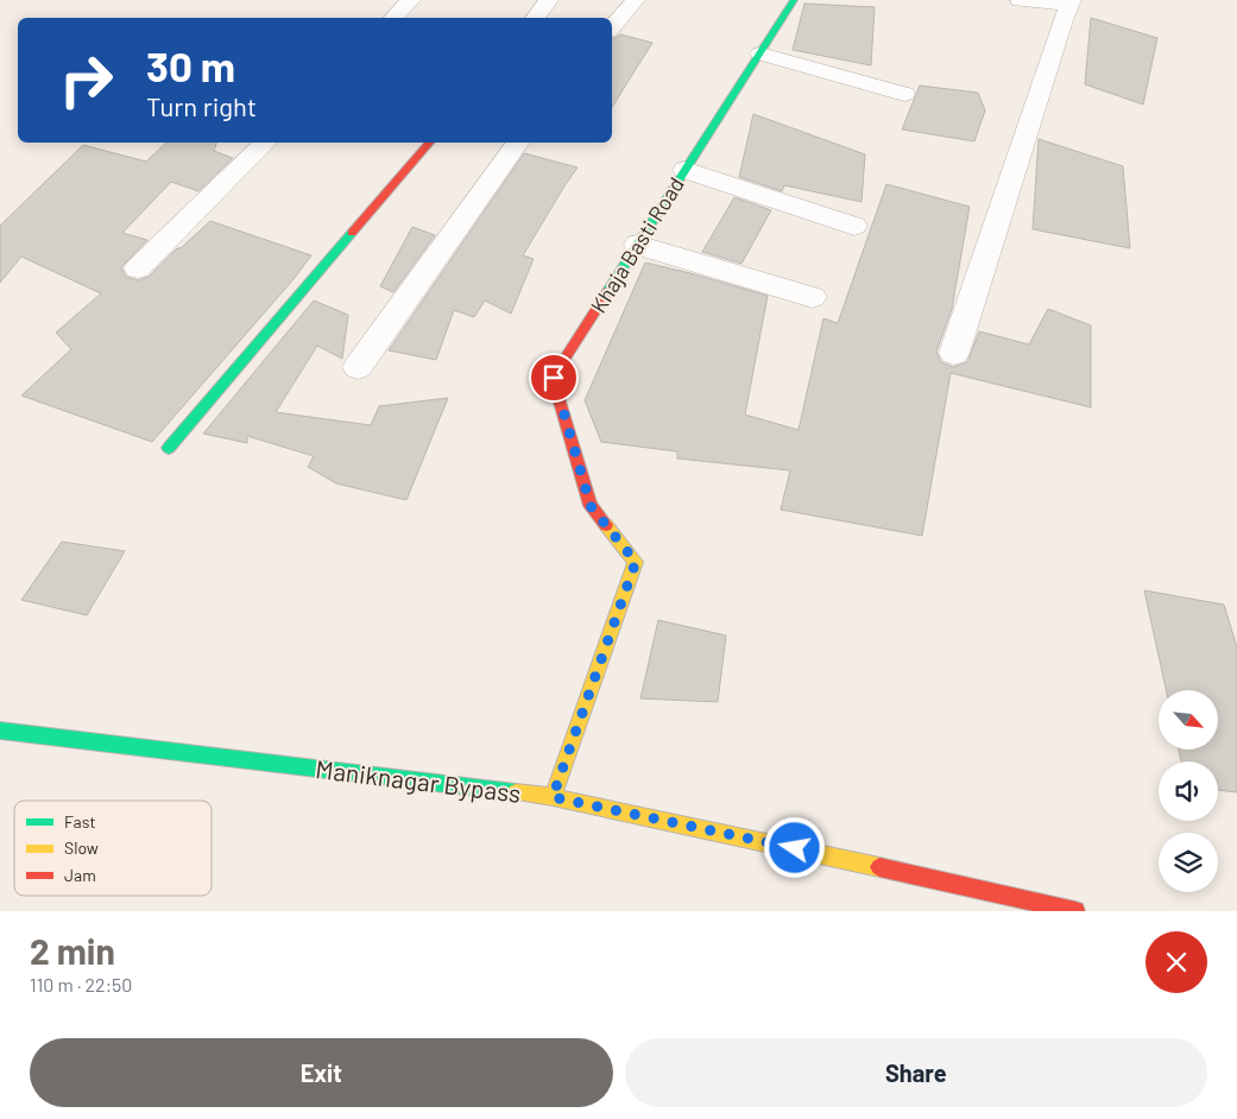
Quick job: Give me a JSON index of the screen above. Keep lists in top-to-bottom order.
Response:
{
  "streets": {
    "street": ["Khaja Basti Road", "Maniknagar Bypass"]
  },
  "crossings": [
    ["Khaja Basti Road", "Maniknagar Bypass"]
  ],
  "legend": ["Fast", "Slow", "Jam"],
  "north": "bottom right",
  "page": {
    "turn": ["30 m", "Turn right"],
    "heading": ["2 min", "110 m · 22:50"],
    "buttons": ["Exit", "Share"]
  }
}
